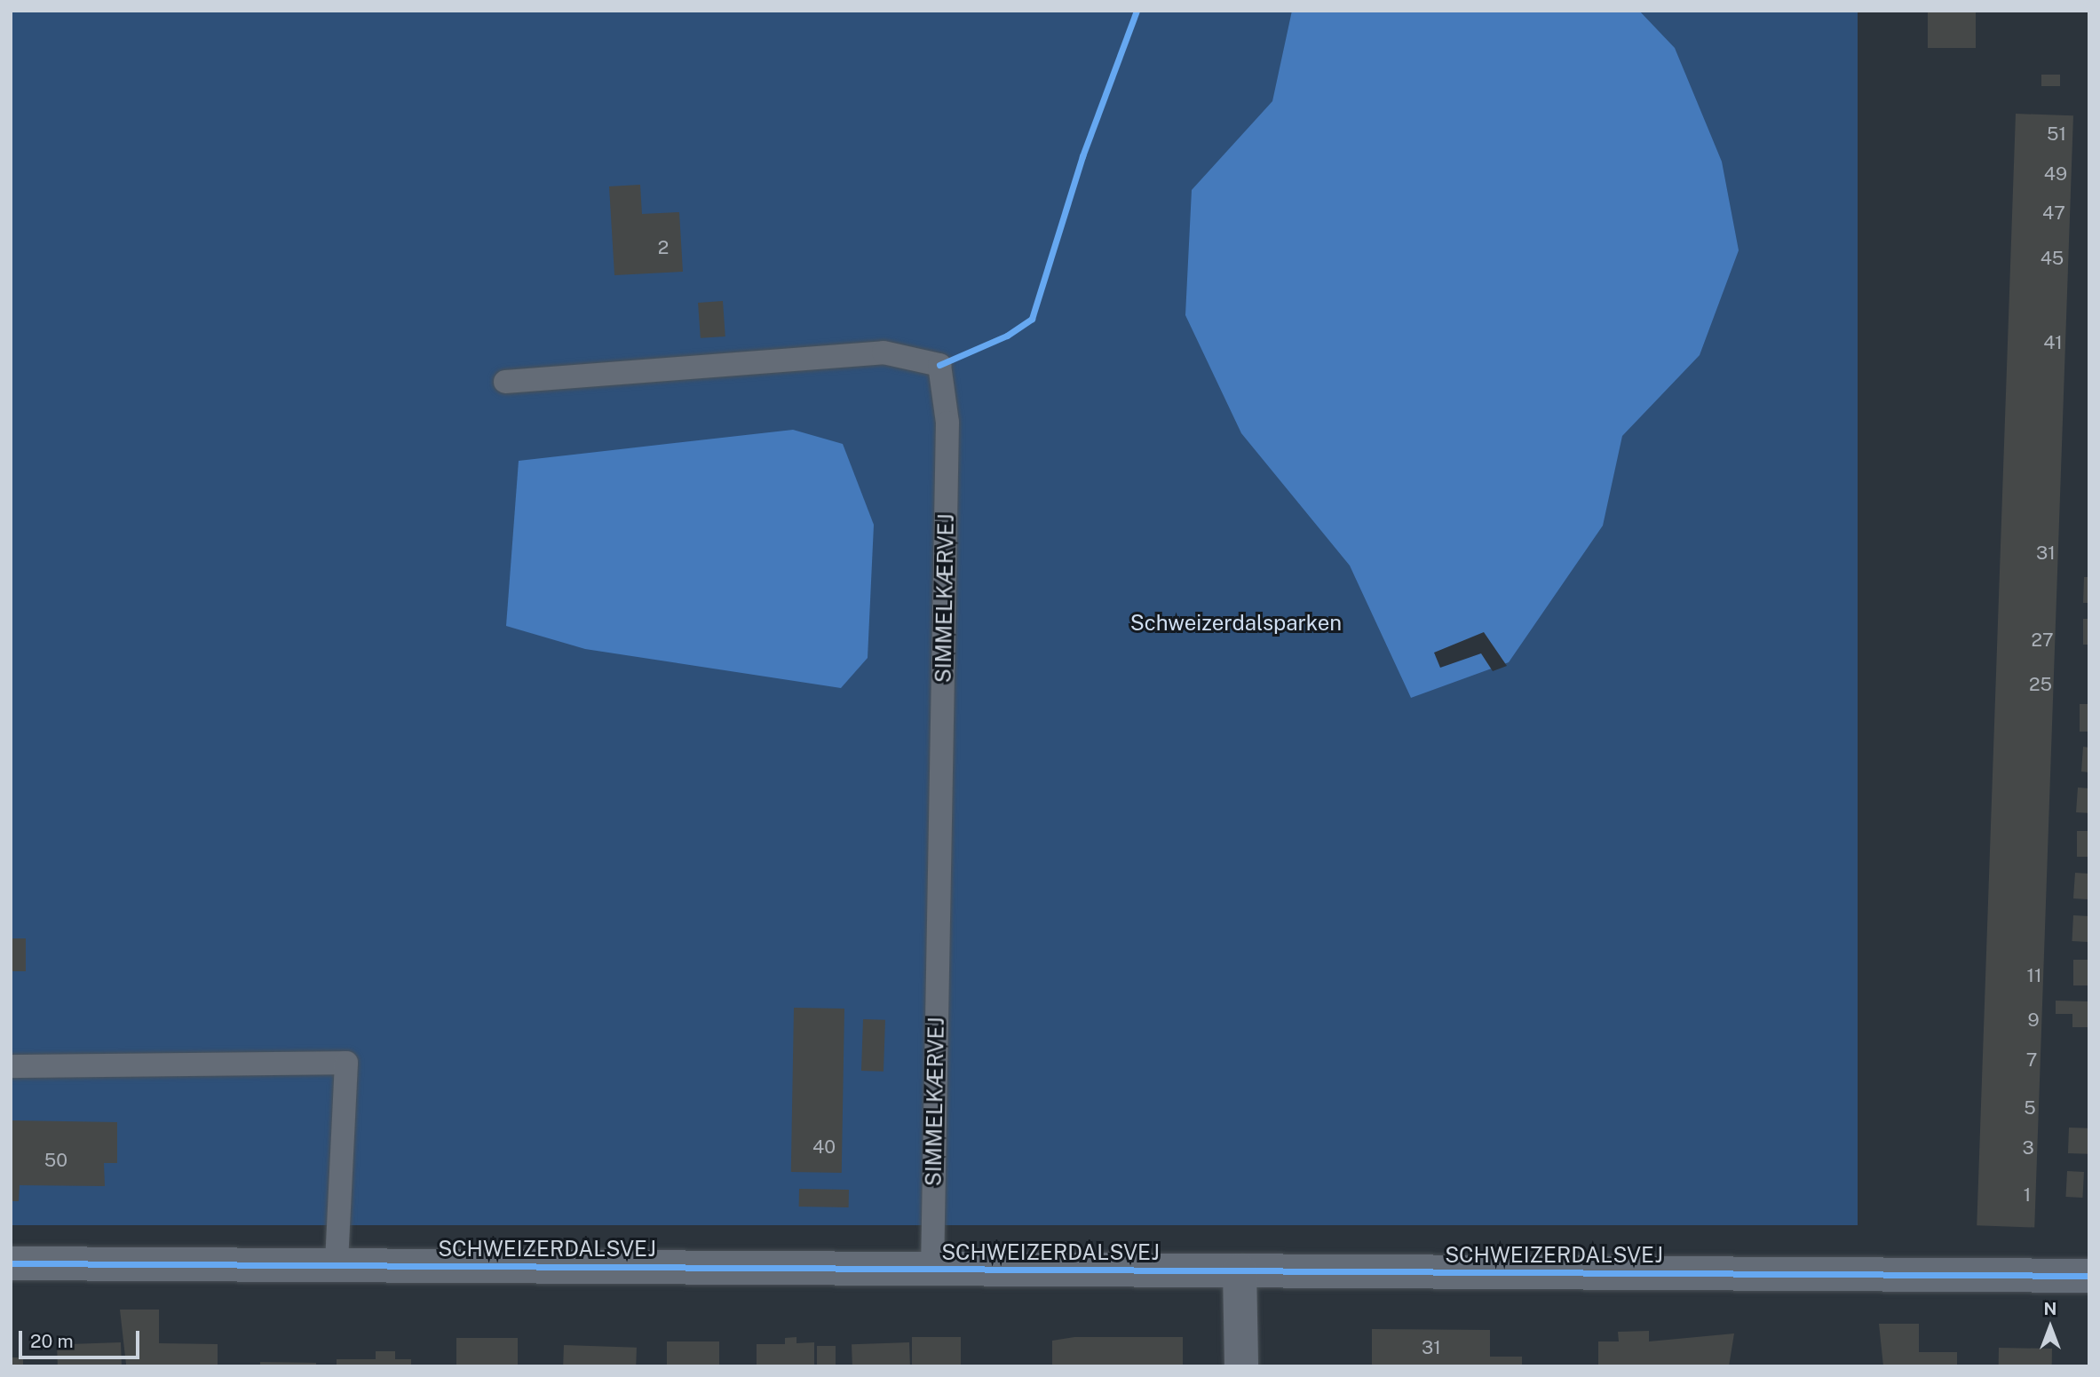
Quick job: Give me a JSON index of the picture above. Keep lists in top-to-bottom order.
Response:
{
  "streets": {
    "street": ["SCHWEIZERDALSVEJ"],
    "lane": ["SIMMELKÆRVEJ"]
  },
  "crossings": [
    ["SIMMELKÆRVEJ", "SCHWEIZERDALSVEJ"]
  ],
  "parks": ["Schweizerdalsparken"],
  "house_numbers": [
    "51",
    "49",
    "47",
    "2",
    "45",
    "41",
    "31",
    "27",
    "25",
    "11",
    "9",
    "7",
    "5",
    "40",
    "3",
    "50",
    "1",
    "31"
  ],
  "scale_bar": "20 m",
  "north": "top"
}
